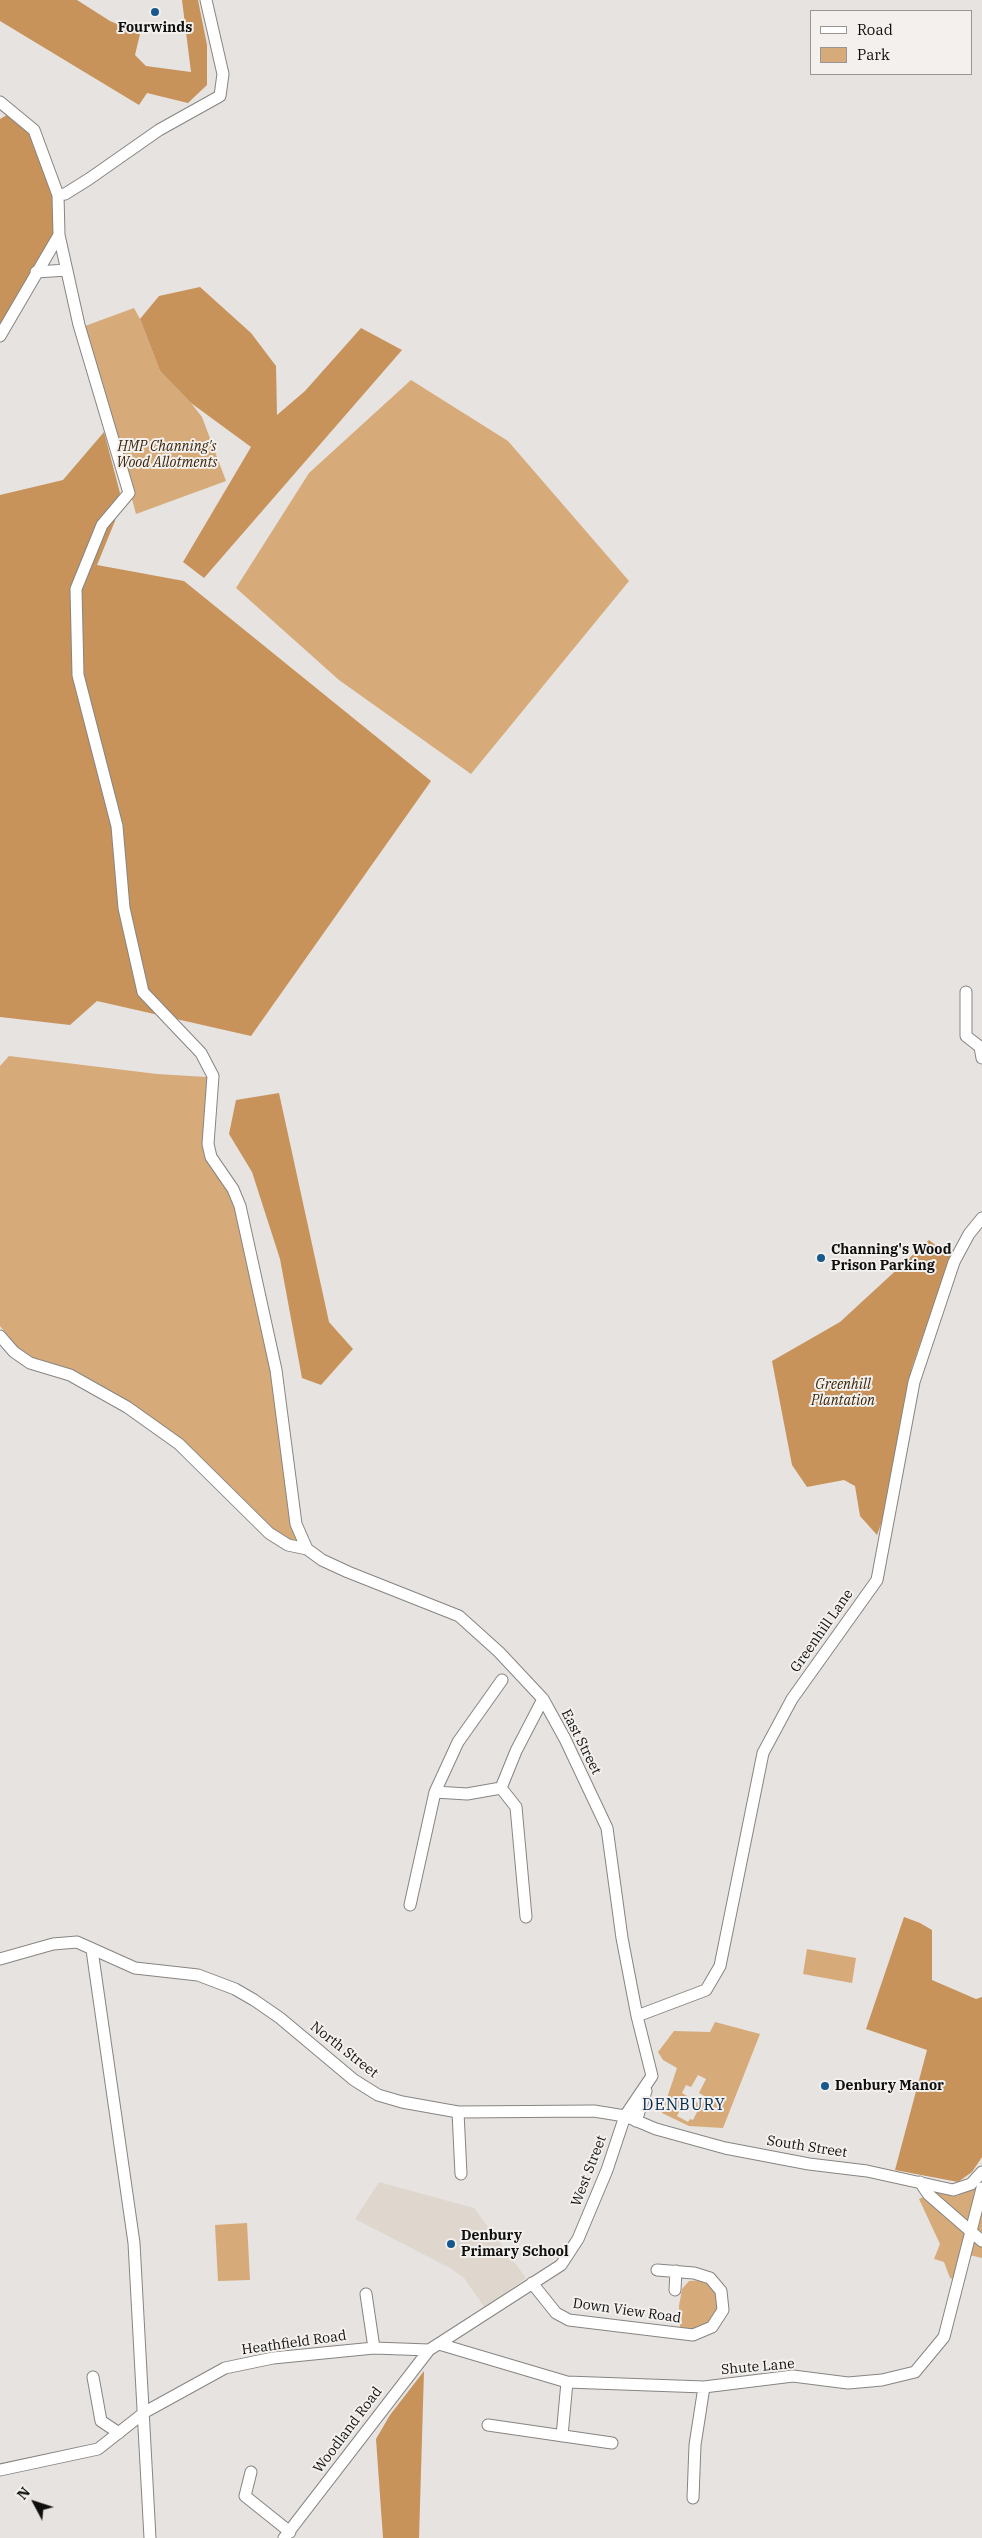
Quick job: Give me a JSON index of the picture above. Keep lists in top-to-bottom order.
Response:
{
  "streets": {
    "street": [
      "Greenhill Lane",
      "East Street",
      "North Street",
      "South Street",
      "West Street",
      "Down View Road",
      "Heathfield Road",
      "Shute Lane",
      "Woodland Road"
    ]
  },
  "crossings": [
    ["Greenhill Lane", "East Street"],
    ["North Street", "South Street"],
    ["North Street", "West Street"],
    ["South Street", "West Street"],
    ["West Street", "Down View Road"],
    ["West Street", "Shute Lane"],
    ["West Street", "Woodland Road"],
    ["Heathfield Road", "Woodland Road"],
    ["Shute Lane", "Woodland Road"]
  ],
  "districts": ["DENBURY"],
  "parks": ["HMP Channing's Wood Allotments", "Greenhill Plantation"],
  "places": [
    "Fourwinds",
    "Channing's Wood Prison Parking",
    "Denbury Manor",
    "Denbury Primary School"
  ],
  "legend": ["Road", "Park"],
  "north": "top left"
}
